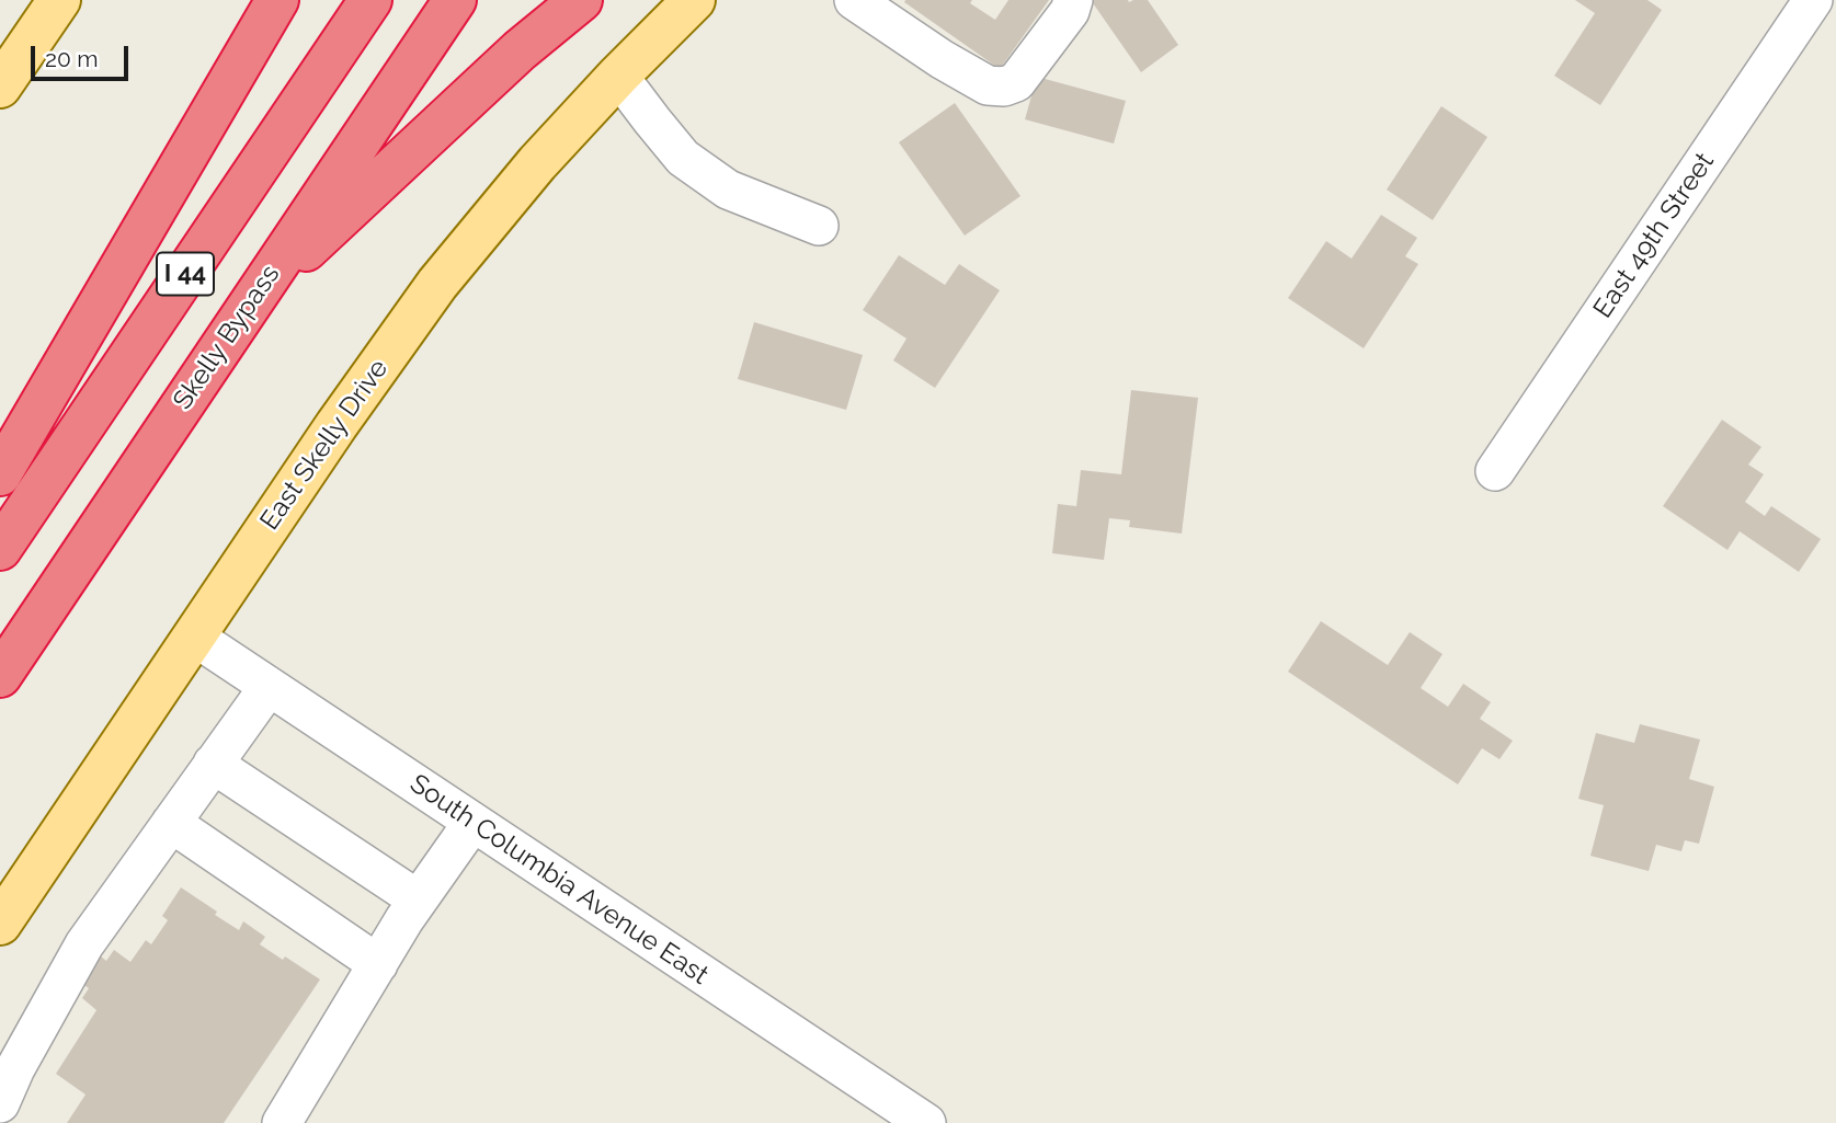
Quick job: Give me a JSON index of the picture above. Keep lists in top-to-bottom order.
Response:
{
  "streets": {
    "highway": ["I 44", "Skelly Bypass"],
    "main road": ["East Skelly Drive"],
    "street": ["East 49th Street", "South Columbia Avenue East"]
  },
  "crossings": [
    ["East Skelly Drive", "South Columbia Avenue East"]
  ],
  "scale_bar": "20 m"
}
